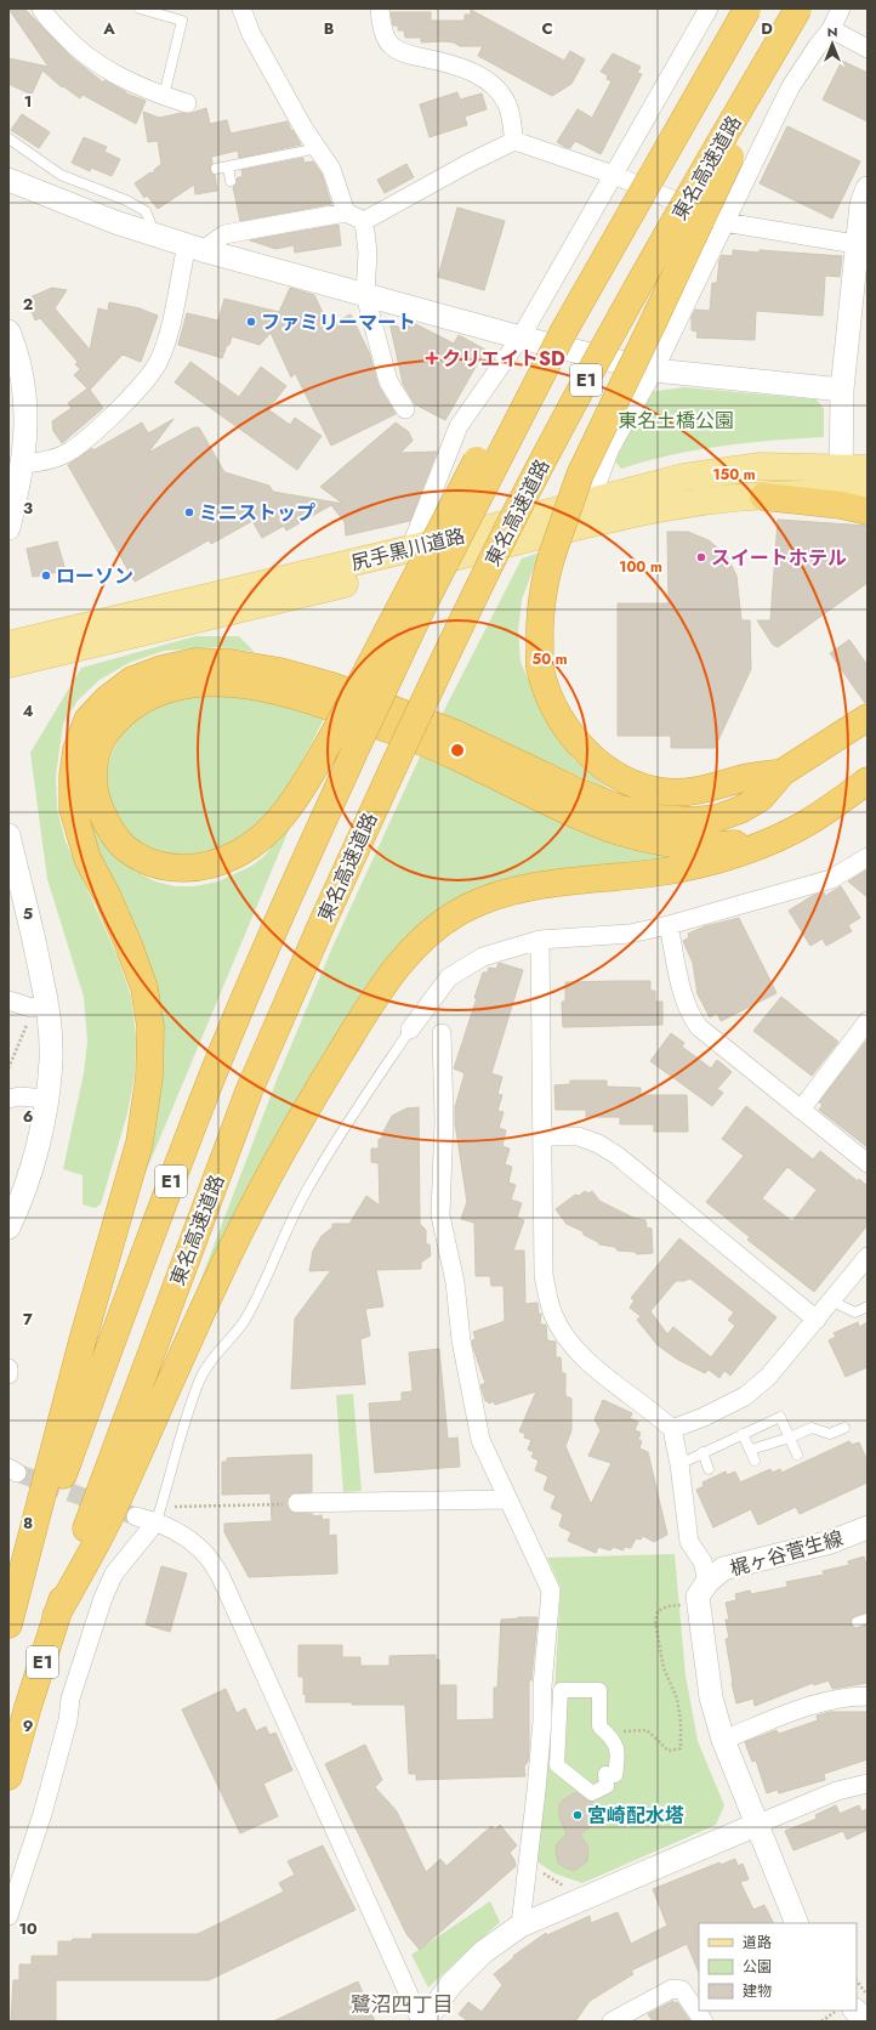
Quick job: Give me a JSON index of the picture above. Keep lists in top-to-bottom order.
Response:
{
  "streets": {
    "highway": ["東名高速道路", "E1"],
    "main road": ["尻手黒川道路"],
    "street": ["梶ヶ谷菅生線"]
  },
  "districts": ["鷺沼四丁目"],
  "parks": ["東名土橋公園"],
  "places": {
    "other": [
      "ファミリーマート",
      "ミニストップ",
      "スイートホテル",
      "ローソン",
      "宮崎配水塔"
    ],
    "health": ["クリエイトSD"]
  },
  "legend": ["道路", "公園", "建物"],
  "north": "top",
  "grid": {
    "columns": [
      "A",
      "B",
      "C",
      "D"
    ],
    "rows": [
      "1",
      "2",
      "3",
      "4",
      "5",
      "6",
      "7",
      "8",
      "9",
      "10"
    ]
  },
  "rings": ["150 m", "100 m", "50 m"]
}
